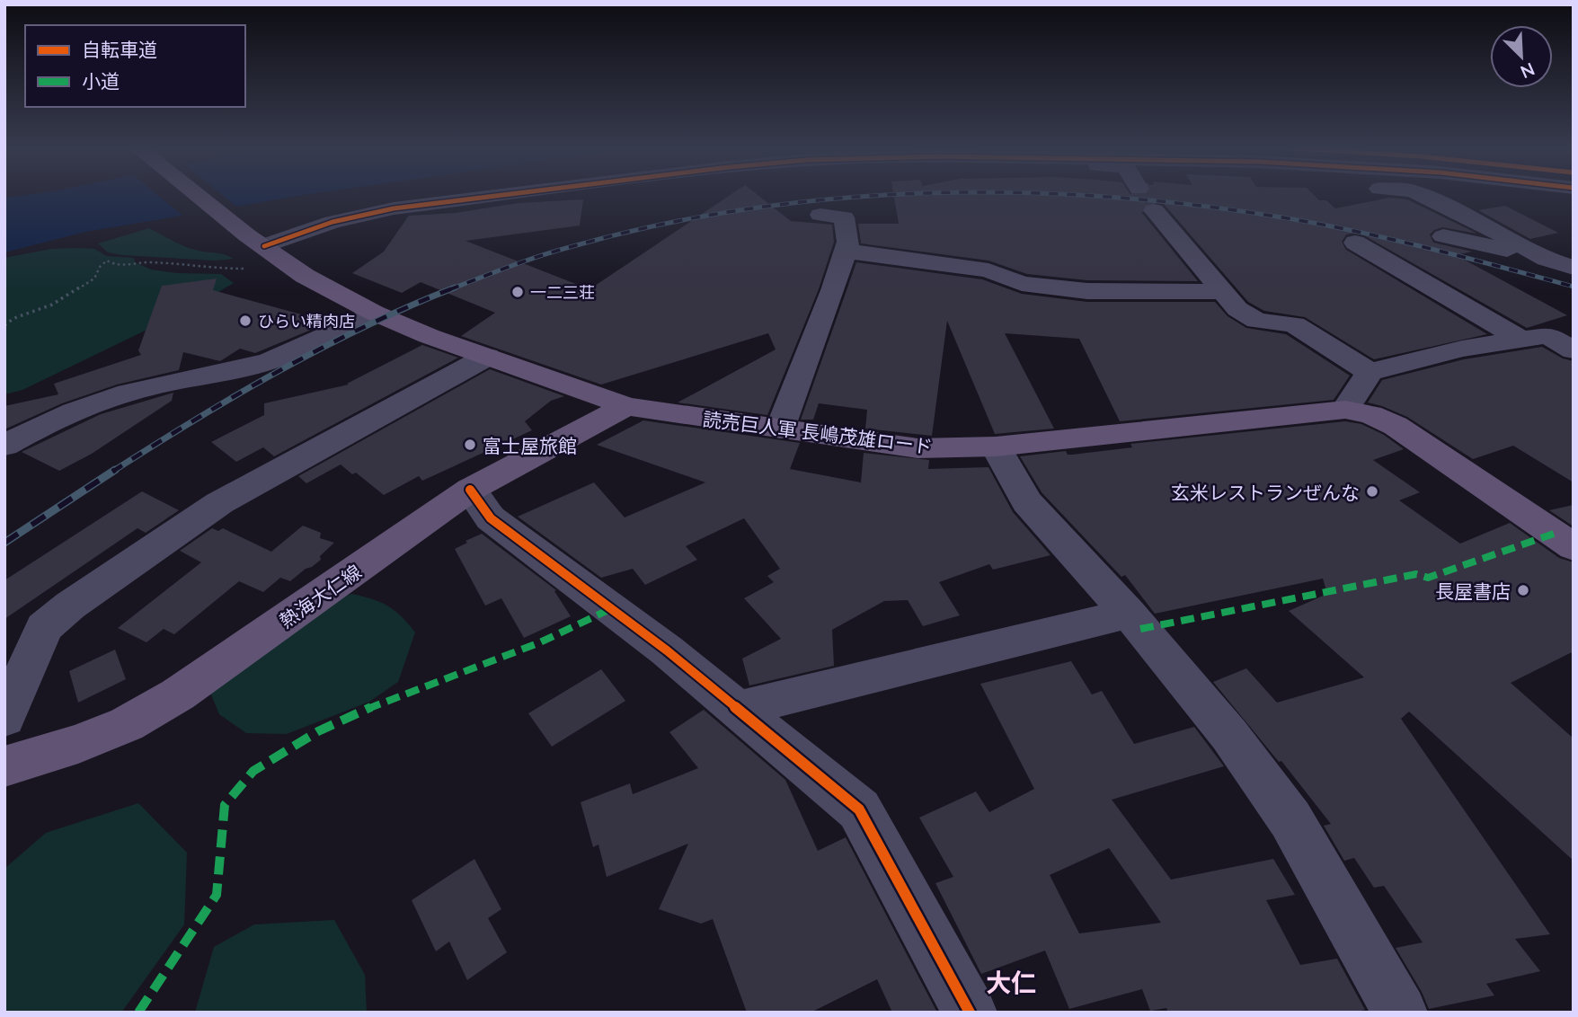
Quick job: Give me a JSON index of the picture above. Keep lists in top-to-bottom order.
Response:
{
  "streets": {
    "main road": ["読売巨人軍 長嶋茂雄ロード", "熱海大仁線"]
  },
  "crossings": [
    ["読売巨人軍 長嶋茂雄ロード", "熱海大仁線"]
  ],
  "districts": ["大仁"],
  "places": [
    "一二三荘",
    "ひらい精肉店",
    "富士屋旅館",
    "玄米レストランぜんな",
    "長屋書店"
  ],
  "legend": ["自転車道", "小道"],
  "north": "bottom right"
}
